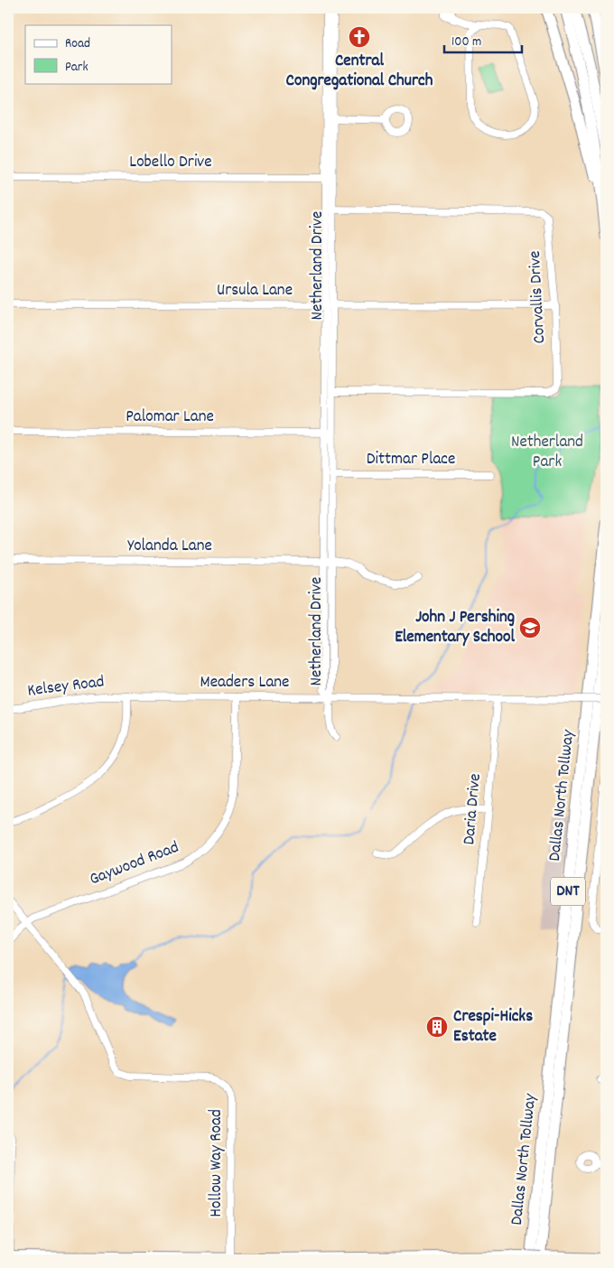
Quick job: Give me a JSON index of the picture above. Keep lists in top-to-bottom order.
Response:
{
  "streets": {
    "highway": ["Dallas North Tollway", "DNT"],
    "street": [
      "Lobello Drive",
      "Netherland Drive",
      "Ursula Lane",
      "Corvallis Drive",
      "Palomar Lane",
      "Dittmar Place",
      "Yolanda Lane",
      "Meaders Lane",
      "Kelsey Road",
      "Daria Drive",
      "Gaywood Road",
      "Hollow Way Road"
    ]
  },
  "crossings": [
    ["Lobello Drive", "Netherland Drive"],
    ["Netherland Drive", "Ursula Lane"],
    ["Netherland Drive", "Corvallis Drive"],
    ["Netherland Drive", "Palomar Lane"],
    ["Netherland Drive", "Dittmar Place"],
    ["Netherland Drive", "Yolanda Lane"],
    ["Netherland Drive", "Meaders Lane"],
    ["Ursula Lane", "Corvallis Drive"],
    ["Meaders Lane", "Kelsey Road"],
    ["Meaders Lane", "Daria Drive"],
    ["Meaders Lane", "Gaywood Road"],
    ["Gaywood Road", "Hollow Way Road"]
  ],
  "parks": ["Netherland Park"],
  "places": {
    "church": ["Central Congregational Church"],
    "school or university": ["John J Pershing Elementary School"],
    "building": ["Crespi-Hicks Estate"]
  },
  "legend": ["Road", "Park"],
  "scale_bar": "100 m"
}
